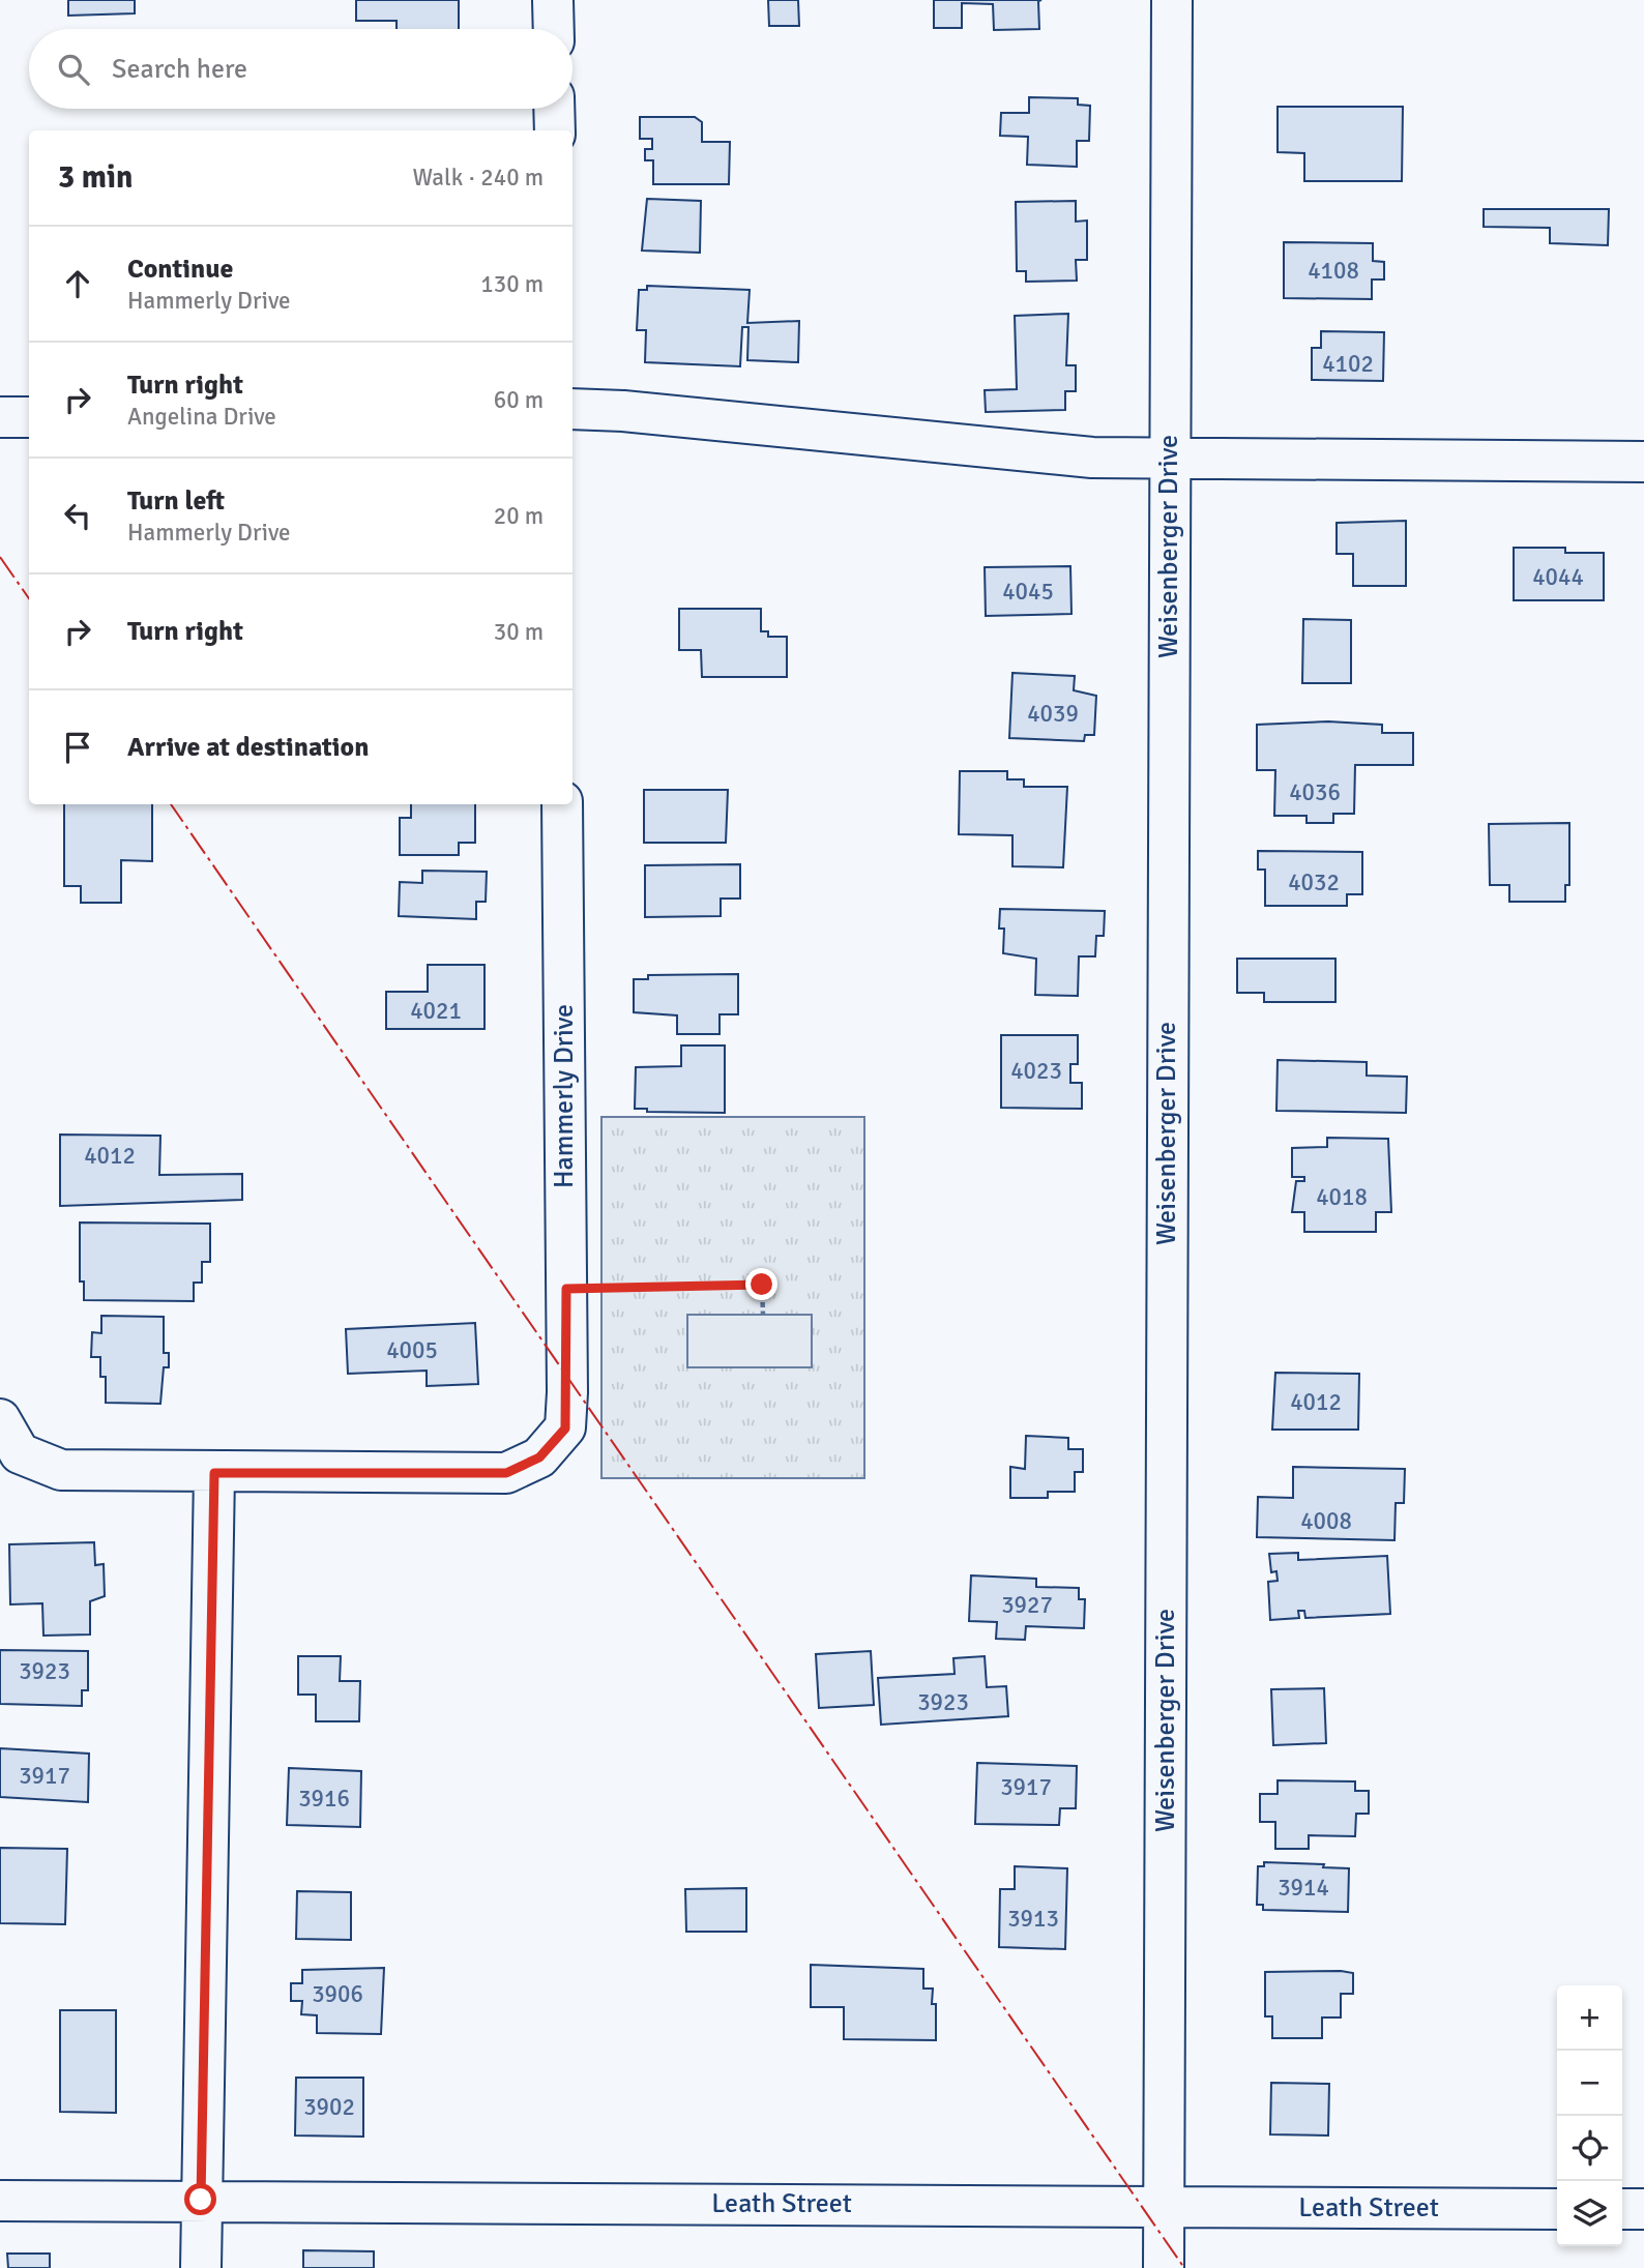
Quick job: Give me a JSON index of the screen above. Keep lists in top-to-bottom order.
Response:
{
  "streets": {
    "street": ["Weisenberger Drive", "Hammerly Drive", "Leath Street"]
  },
  "crossings": [
    ["Weisenberger Drive", "Leath Street"]
  ],
  "house_numbers": [
    "4108",
    "4102",
    "4044",
    "4045",
    "4039",
    "4036",
    "4032",
    "4021",
    "4023",
    "4012",
    "4018",
    "4005",
    "4012",
    "4008",
    "3927",
    "3923",
    "3923",
    "3917",
    "3917",
    "3916",
    "3914",
    "3913",
    "3906",
    "3902"
  ],
  "page": {
    "search": "Search here",
    "heading": ["3 min", "Walk · 240 m"],
    "list": [
      ["Continue", "Hammerly Drive", "130 m"],
      ["Turn right", "Angelina Drive", "60 m"],
      ["Turn left", "Hammerly Drive", "20 m"],
      ["Turn right", "30 m"],
      "Arrive at destination"
    ],
    "map_buttons": ["+", "−"]
  }
}
